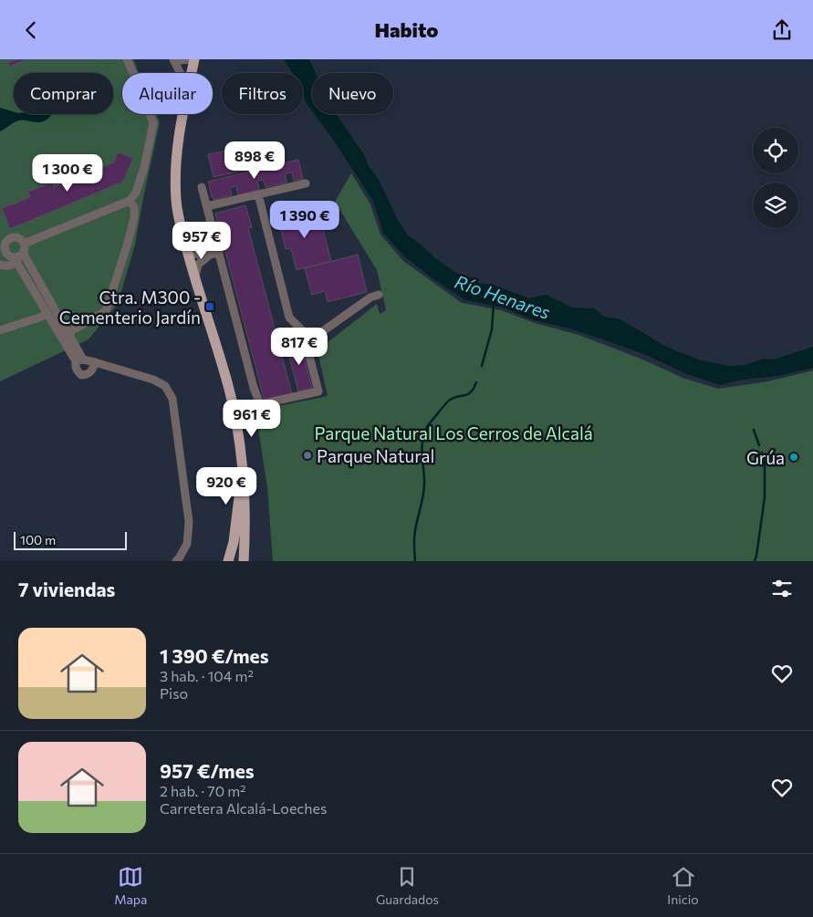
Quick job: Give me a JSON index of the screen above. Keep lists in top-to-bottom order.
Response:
{
  "water": ["Río Henares"],
  "parks": ["Parque Natural Los Cerros de Alcalá"],
  "places": {
    "transit": ["Ctra. M300 - Cementerio Jardín"],
    "other": ["Parque Natural", "Grúa"]
  },
  "scale_bar": "100 m",
  "page": {
    "header": "Habito",
    "chip": [
      "Comprar",
      "Alquilar",
      "Filtros",
      "Nuevo"
    ],
    "price": [
      "898 €",
      "1 300 €",
      "1 390 €",
      "957 €",
      "817 €",
      "961 €",
      "920 €"
    ],
    "scale": "100 m",
    "heading": "7 viviendas",
    "list": [
      {
        "name": "1 390 €/mes",
        "note": "3 hab. · 104 m² · Piso"
      },
      {
        "name": "957 €/mes",
        "note": "2 hab. · 70 m² · Carretera Alcalá-Loeches"
      }
    ],
    "tabs": ["Mapa", "Guardados", "Inicio"]
  }
}
